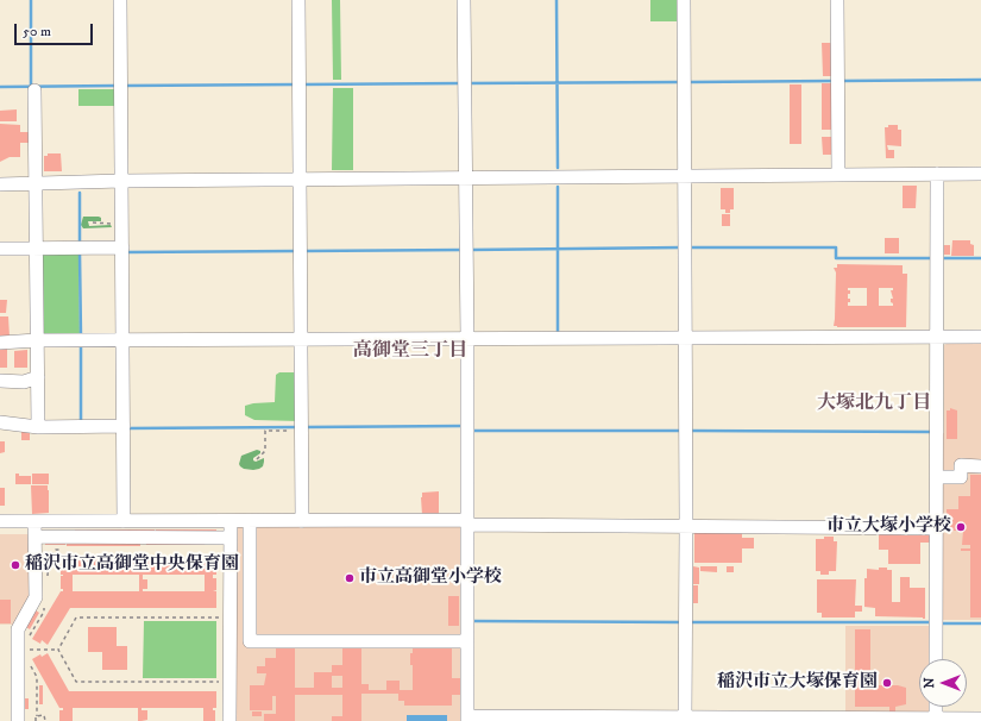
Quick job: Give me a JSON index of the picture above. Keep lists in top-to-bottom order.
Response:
{
  "districts": ["高御堂三丁目", "大塚北九丁目"],
  "places": [
    "市立大塚小学校",
    "稲沢市立高御堂中央保育園",
    "市立高御堂小学校",
    "稲沢市立大塚保育園"
  ],
  "scale_bar": "50 m",
  "north": "left"
}
